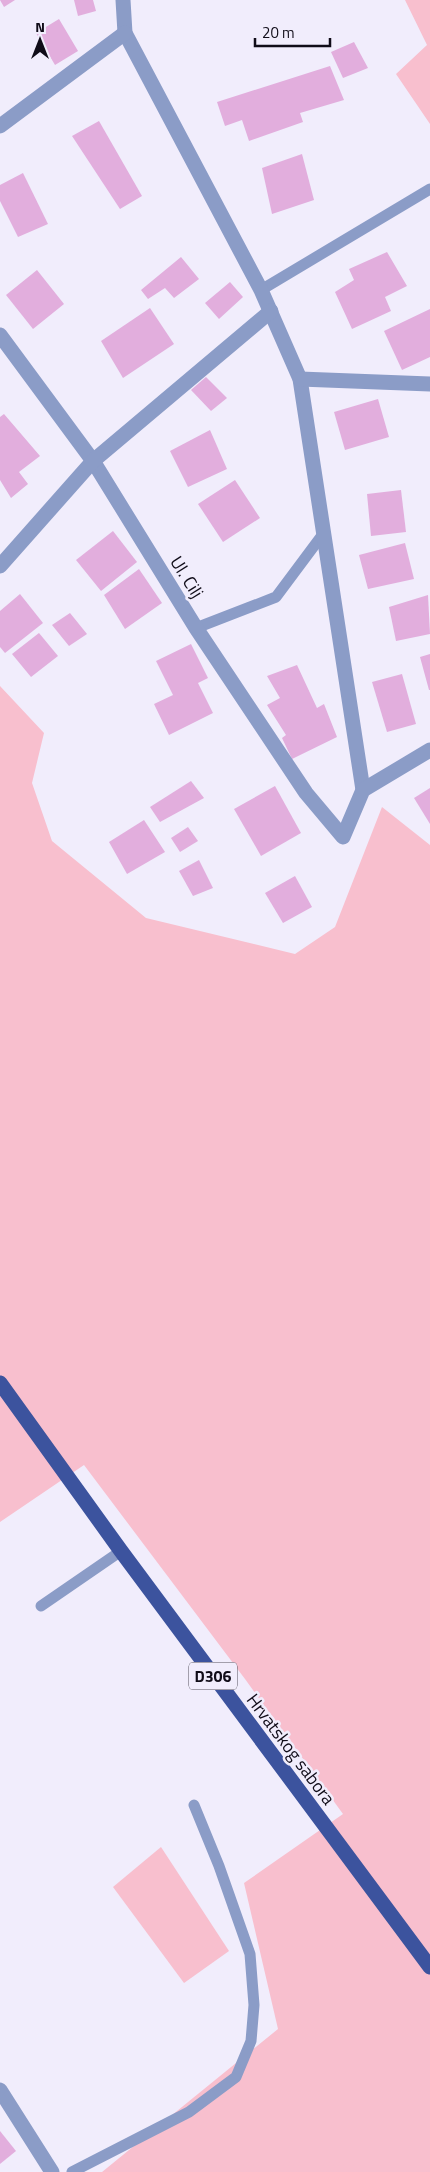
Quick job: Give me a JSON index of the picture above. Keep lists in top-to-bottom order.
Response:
{
  "streets": {
    "main road": ["D306", "Hrvatskog sabora"],
    "street": ["Ul. Cilj"]
  },
  "scale_bar": "20 m",
  "north": "top"
}
